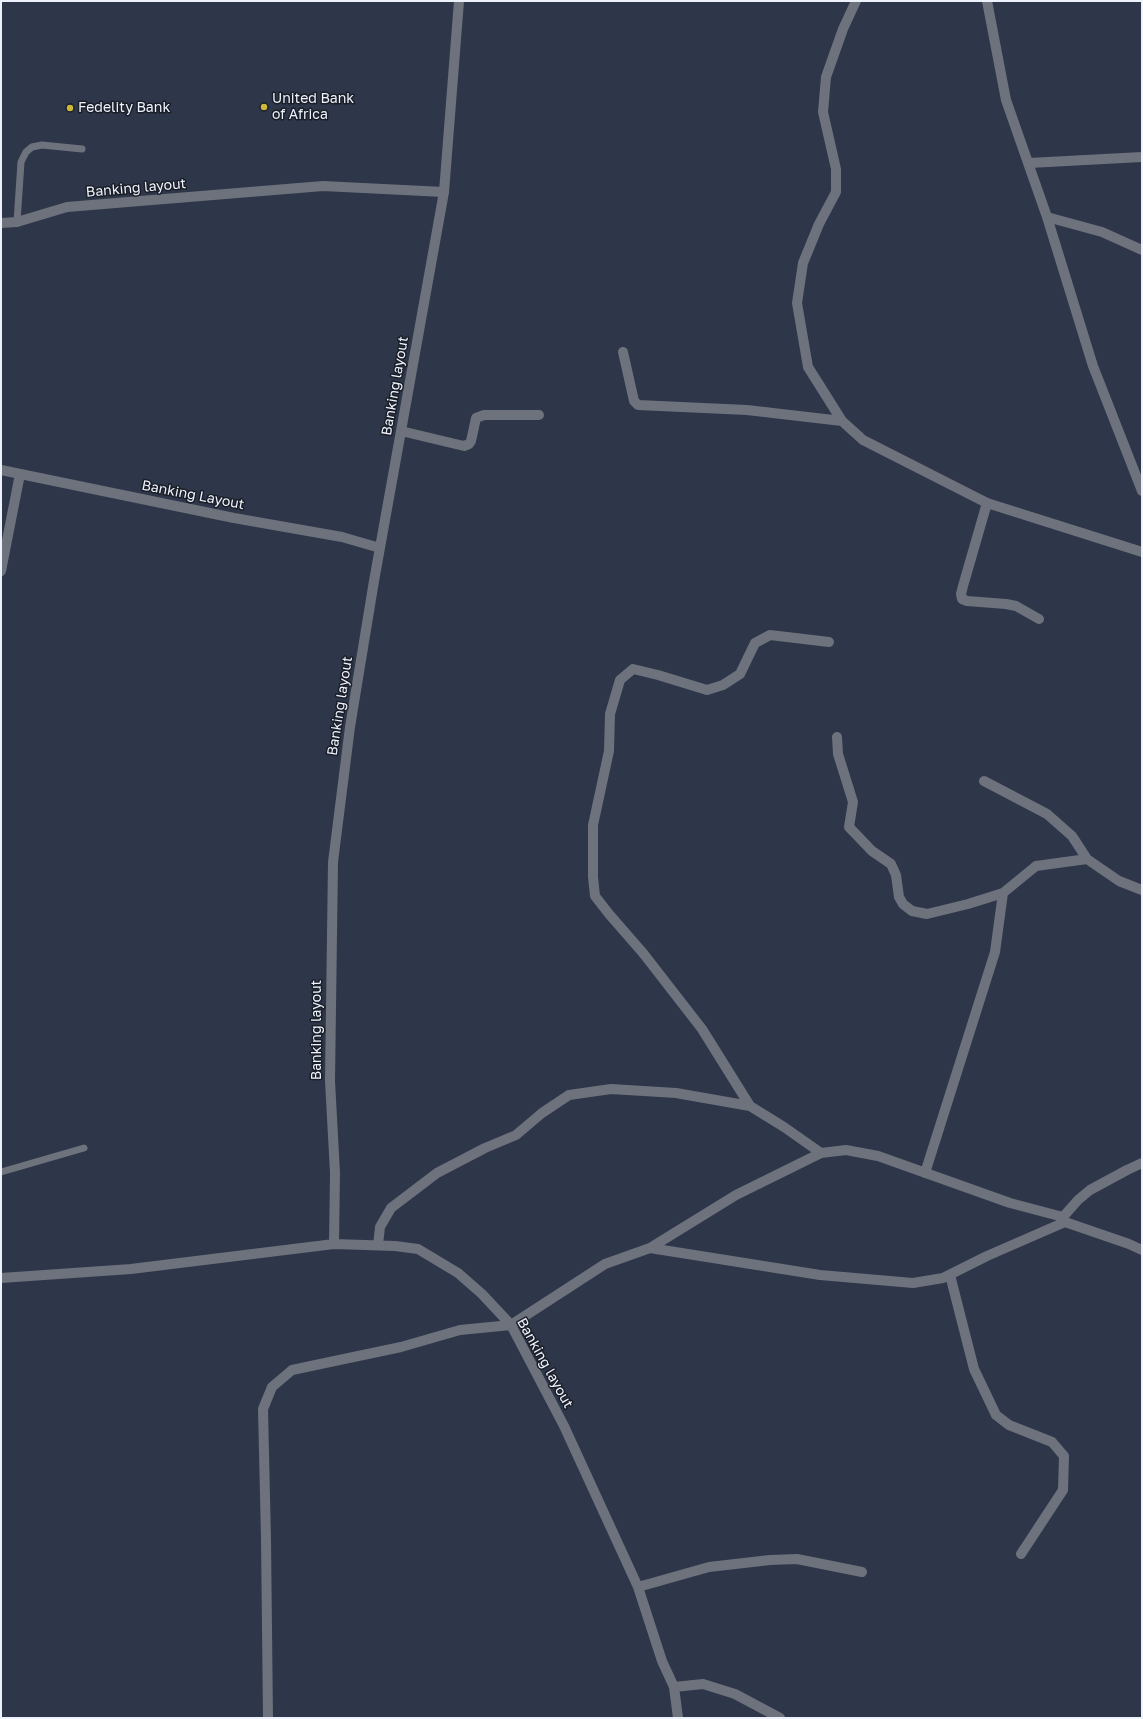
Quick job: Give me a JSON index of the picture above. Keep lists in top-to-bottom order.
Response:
{
  "streets": {
    "street": ["Banking layout", "Banking Layout"]
  },
  "crossings": [
    ["Banking layout", "Banking Layout"]
  ],
  "places": ["United Bank of Africa", "Fedelity Bank"]
}
